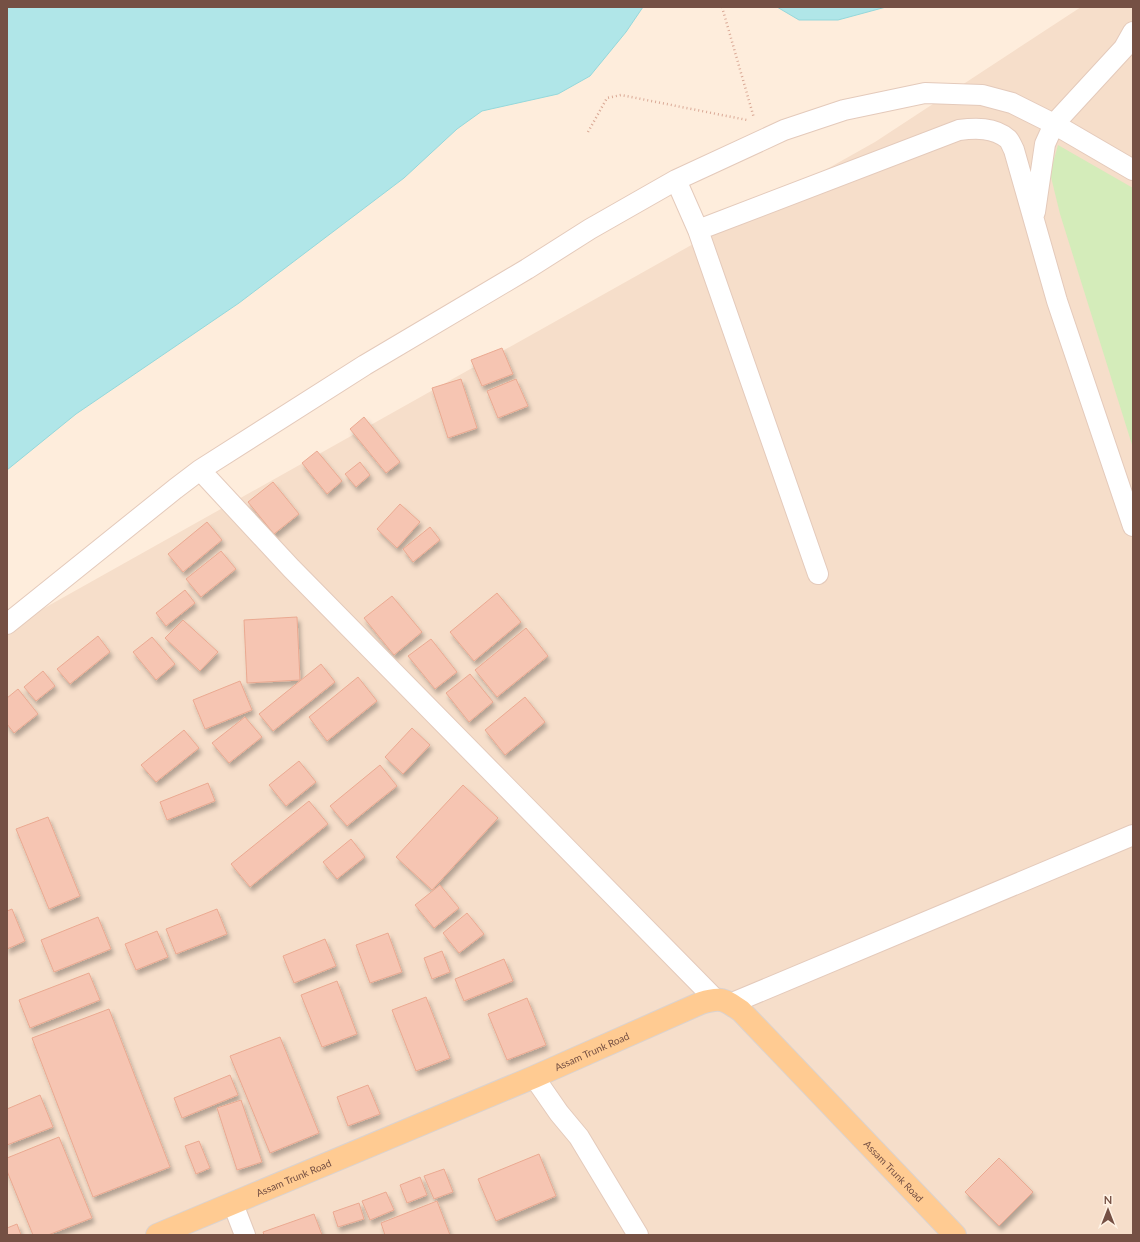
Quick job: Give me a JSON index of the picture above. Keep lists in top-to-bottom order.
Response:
{
  "streets": {
    "main road": ["Assam Trunk Road"]
  },
  "north": "top"
}
